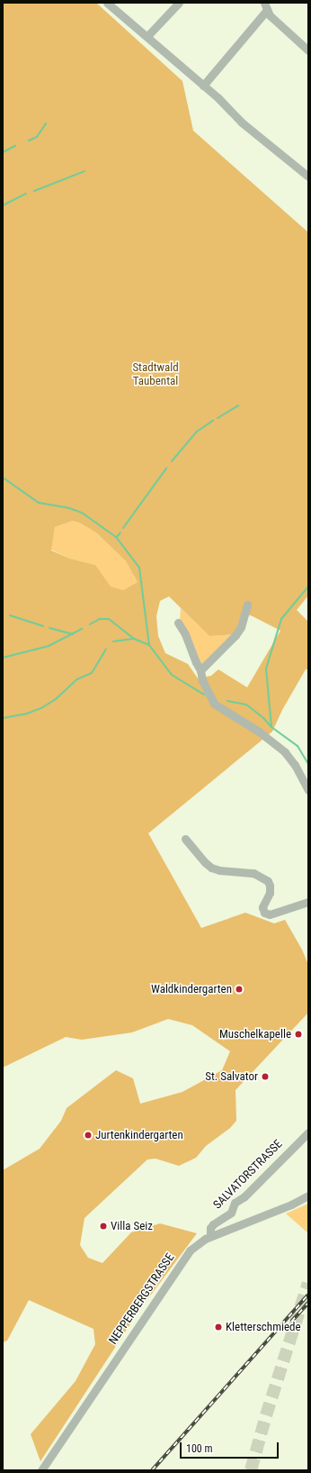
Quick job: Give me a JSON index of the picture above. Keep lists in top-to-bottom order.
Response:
{
  "streets": {
    "street": ["SALVATORSTRASSE", "NEPPERBERGSTRASSE"]
  },
  "crossings": [
    ["SALVATORSTRASSE", "NEPPERBERGSTRASSE"]
  ],
  "parks": ["Stadtwald Taubental"],
  "places": [
    "Waldkindergarten",
    "Muschelkapelle",
    "St. Salvator",
    "Jurtenkindergarten",
    "Villa Seiz",
    "Kletterschmiede"
  ],
  "scale_bar": "100 m"
}
